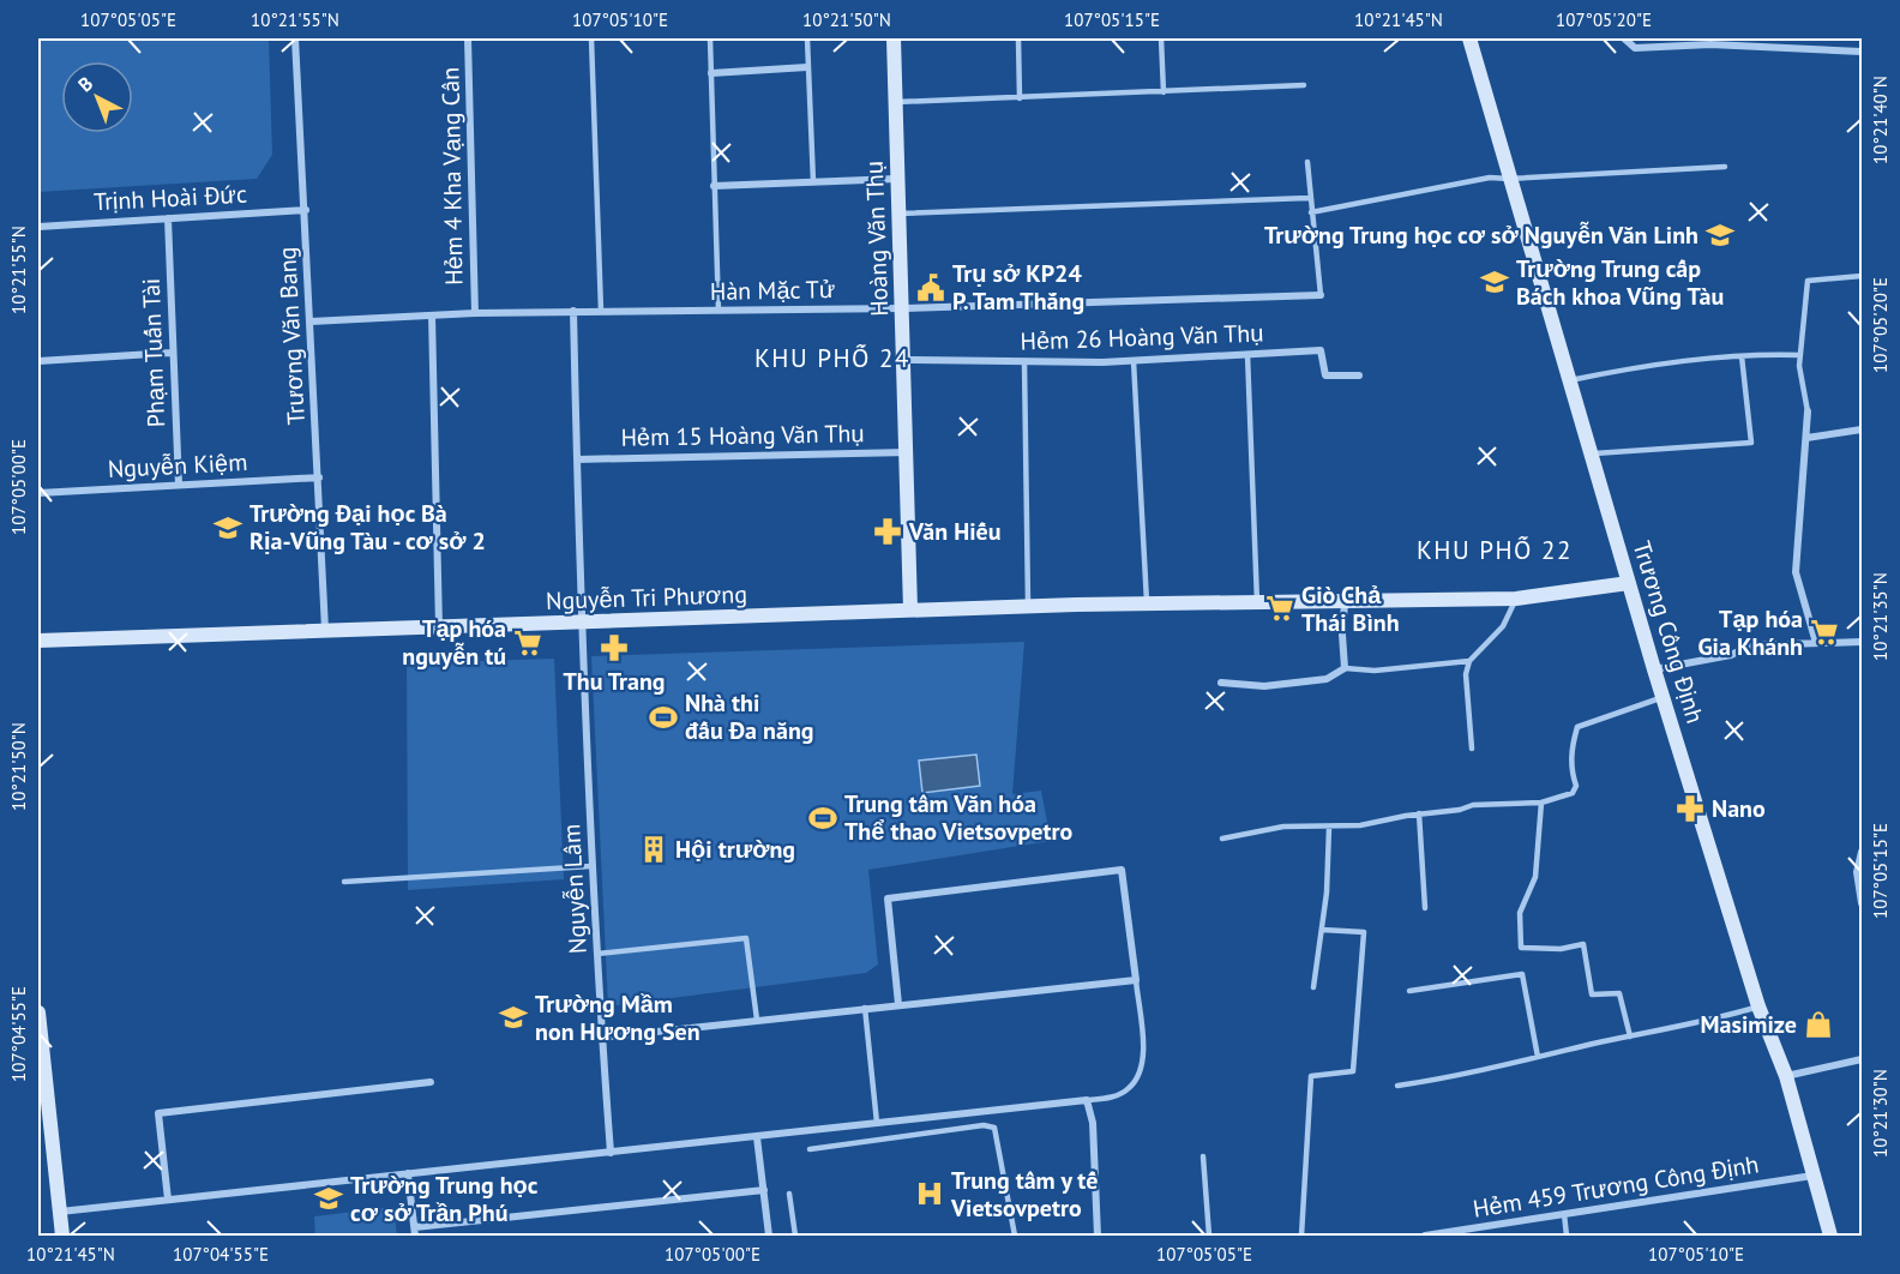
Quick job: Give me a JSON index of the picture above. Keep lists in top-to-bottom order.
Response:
{
  "streets": {
    "street": [
      "Hẻm 4 Kha Vạng Cân",
      "Trịnh Hoài Đức",
      "Hoàng Văn Thụ",
      "Hàn Mặc Tử",
      "Trương Văn Bang",
      "Hẻm 26 Hoàng Văn Thụ",
      "Phạm Tuấn Tài",
      "Hẻm 15 Hoàng Văn Thụ",
      "Nguyễn Kiệm",
      "Nguyễn Tri Phương",
      "Trương Công Định",
      "Nguyễn Lâm",
      "Hẻm 459 Trương Công Định"
    ]
  },
  "crossings": [
    ["Hẻm 4 Kha Vạng Cân", "Hàn Mặc Tử"],
    ["Trịnh Hoài Đức", "Trương Văn Bang"],
    ["Trịnh Hoài Đức", "Phạm Tuấn Tài"],
    ["Hoàng Văn Thụ", "Hàn Mặc Tử"],
    ["Hoàng Văn Thụ", "Hẻm 26 Hoàng Văn Thụ"],
    ["Hoàng Văn Thụ", "Hẻm 15 Hoàng Văn Thụ"],
    ["Hoàng Văn Thụ", "Nguyễn Tri Phương"],
    ["Hàn Mặc Tử", "Trương Văn Bang"],
    ["Hàn Mặc Tử", "Nguyễn Lâm"],
    ["Trương Văn Bang", "Nguyễn Kiệm"],
    ["Trương Văn Bang", "Nguyễn Tri Phương"],
    ["Phạm Tuấn Tài", "Nguyễn Kiệm"],
    ["Hẻm 15 Hoàng Văn Thụ", "Nguyễn Lâm"],
    ["Nguyễn Tri Phương", "Trương Công Định"],
    ["Nguyễn Tri Phương", "Nguyễn Lâm"],
    ["Trương Công Định", "Hẻm 459 Trương Công Định"]
  ],
  "districts": ["KHU PHỐ 24", "KHU PHỐ 22"],
  "places": {
    "school or university": [
      "Trường Trung học cơ sở Nguyễn Văn Linh",
      "Trường Trung cấp Bách khoa Vũng Tàu",
      "Trường Đại học Bà Rịa-Vũng Tàu - cơ sở 2",
      "Trường Mầm non Hương Sen",
      "Trường Trung học cơ sở Trần Phú"
    ],
    "public building": ["Trụ sở KP24 P. Tam Thắng"],
    "pharmacy": ["Văn Hiếu", "Thu Trang", "Nano"],
    "supermarket": ["Giò Chả Thái Bình", "Tạp hóa Gia Khánh", "Tạp hóa nguyễn tú"],
    "sports": ["Nhà thi đấu Đa năng", "Trung tâm Văn hóa Thể thao Vietsovpetro"],
    "building": ["Hội trường"],
    "shop": ["Masimize"],
    "hospital": ["Trung tâm y tế Vietsovpetro"]
  },
  "north": "top left",
  "coordinates": [
    "107°05'05\"E",
    "10°21'55\"N",
    "107°05'10\"E",
    "10°21'50\"N",
    "107°05'15\"E",
    "10°21'45\"N",
    "107°05'20\"E",
    "10°21'40\"N",
    "107°05'00\"E",
    "10°21'35\"N",
    "107°04'55\"E",
    "10°21'30\"N"
  ]
}
